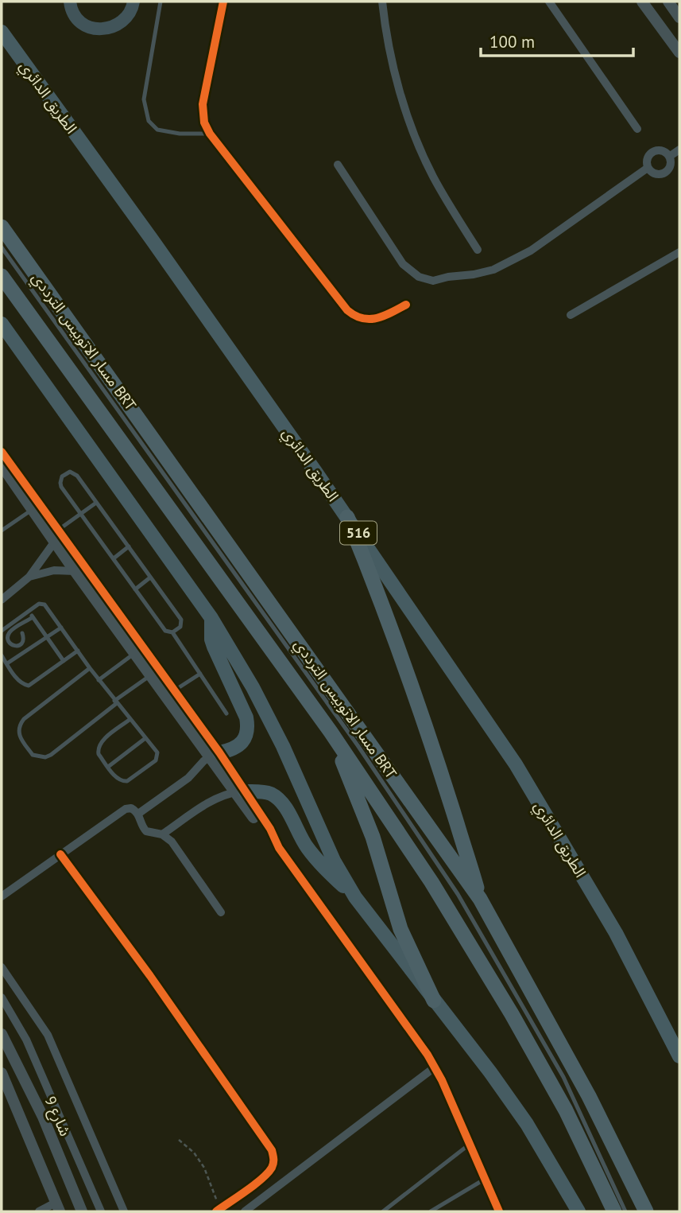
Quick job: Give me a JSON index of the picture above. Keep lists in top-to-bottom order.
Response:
{
  "streets": {
    "highway": ["الطريق الدائري", "516"],
    "street": ["شارع 9"],
    "lane": ["مسار الاتوبيس الترددي BRT"]
  },
  "crossings": [
    ["الطريق الدائري", "516"]
  ],
  "scale_bar": "100 m"
}
